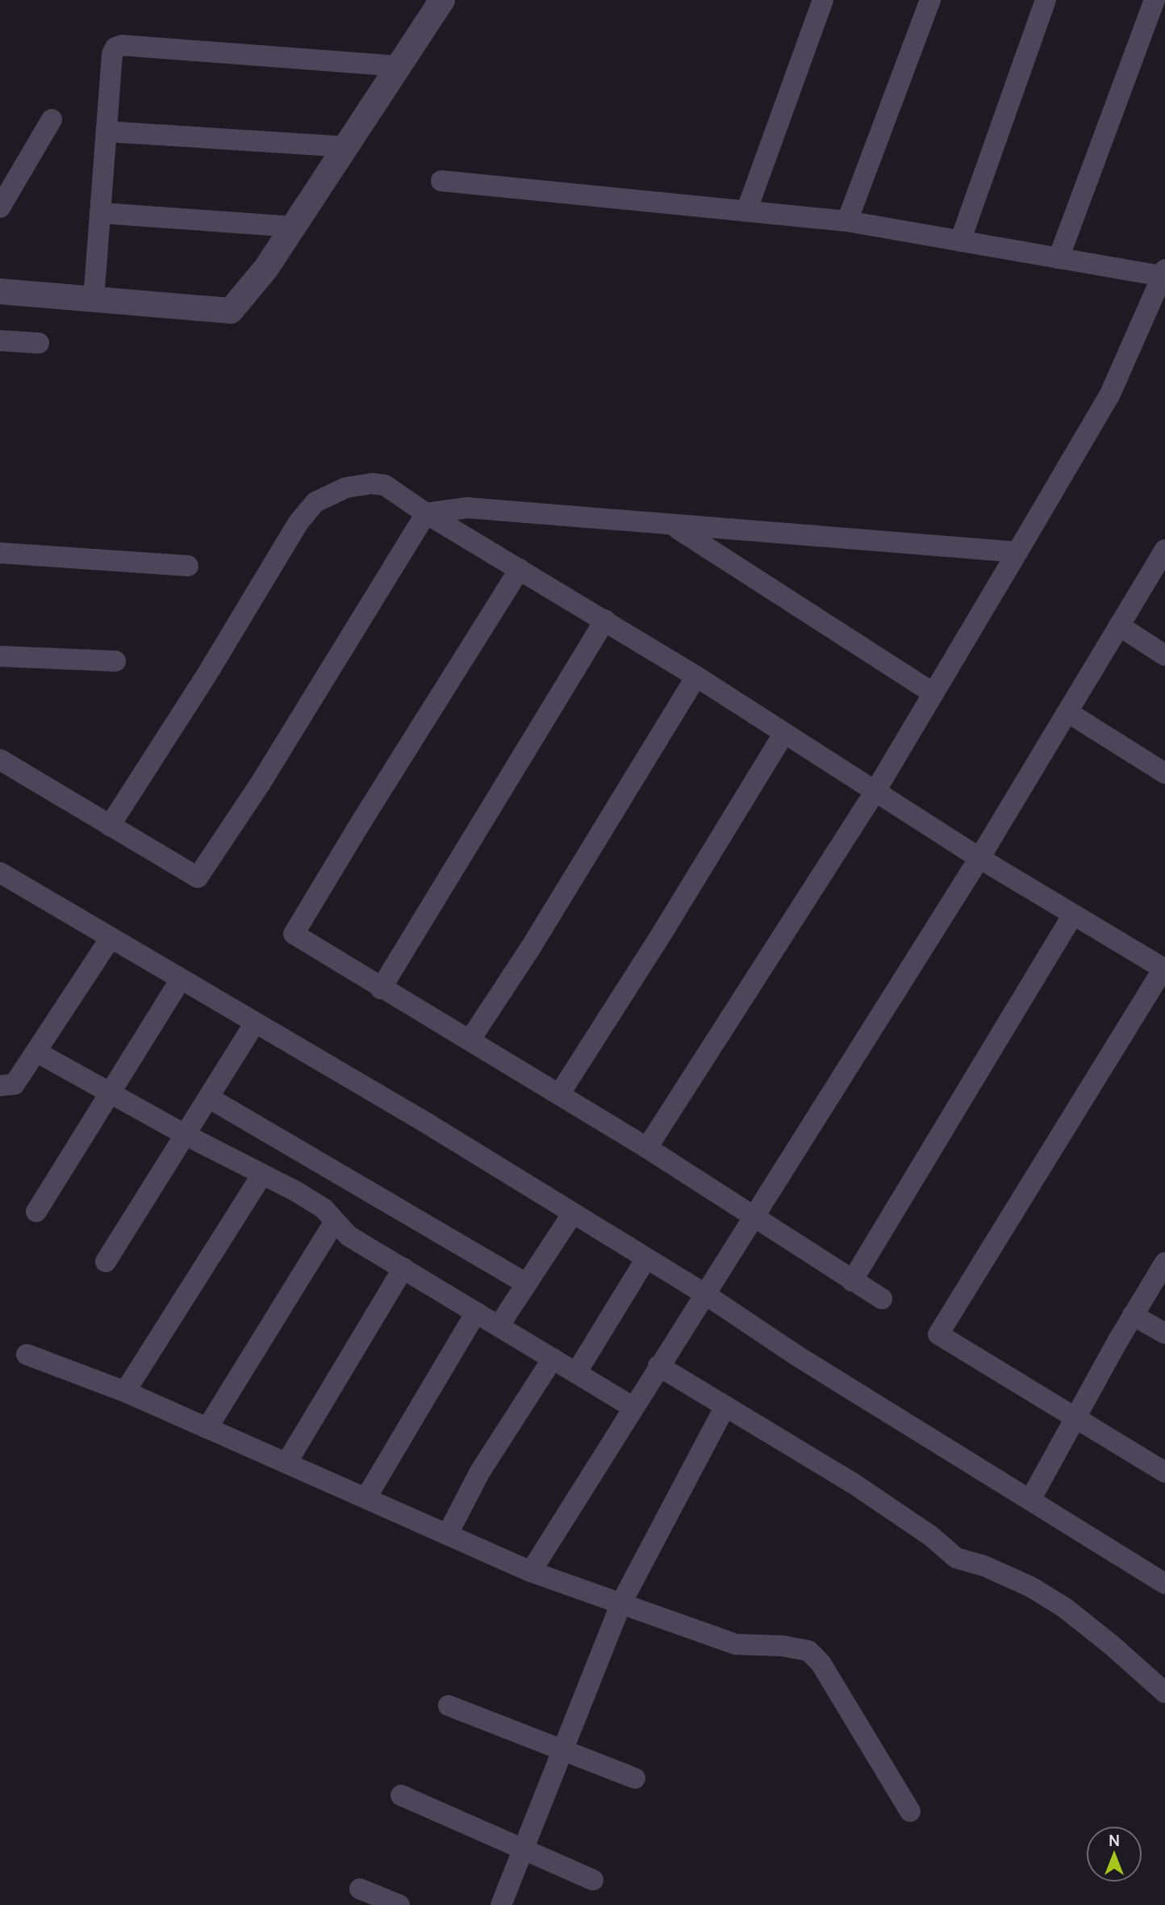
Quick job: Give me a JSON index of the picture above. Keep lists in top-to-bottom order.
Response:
{
  "north": "top"
}
